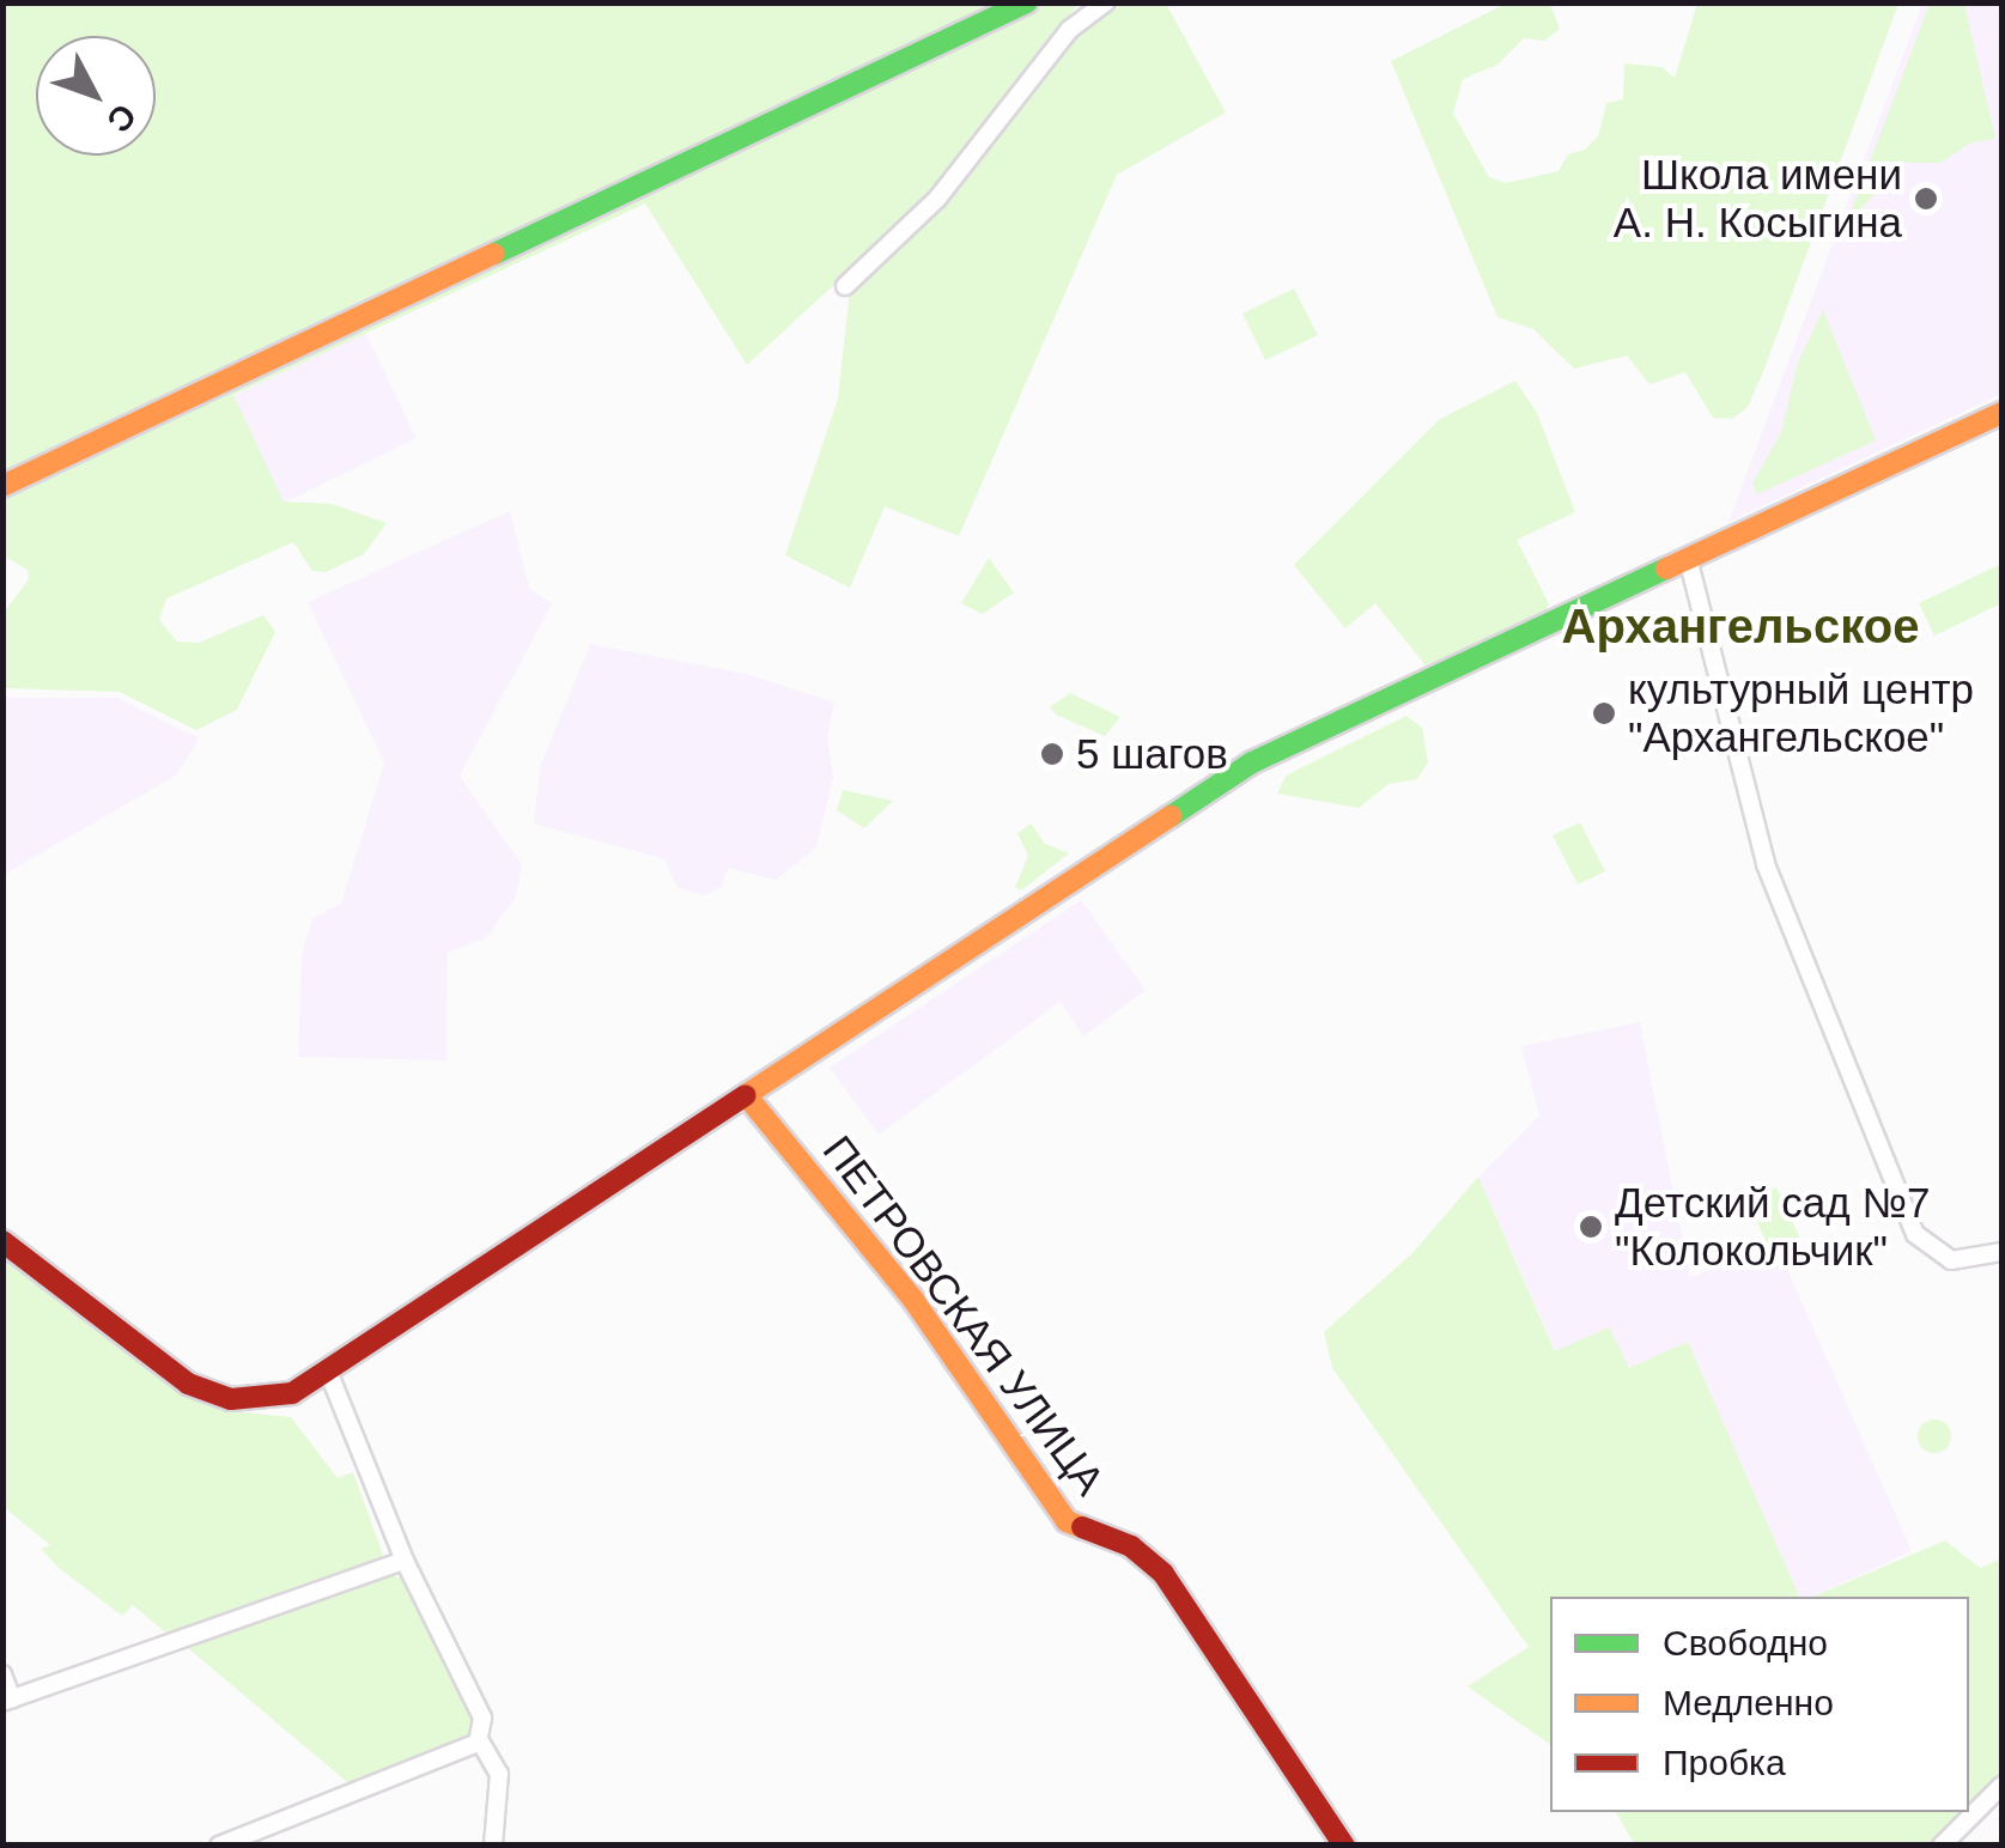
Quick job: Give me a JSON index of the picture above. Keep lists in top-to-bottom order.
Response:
{
  "streets": {
    "street": ["ПЕТРОВСКАЯ УЛИЦА"]
  },
  "districts": ["Архангельское"],
  "places": [
    "Школа имени А. Н. Косыгина",
    "культурный центр \"Архангельское\"",
    "5 шагов",
    "Детский сад №7 \"Колокольчик\""
  ],
  "legend": ["Свободно", "Медленно", "Пробка"],
  "north": "bottom right"
}
